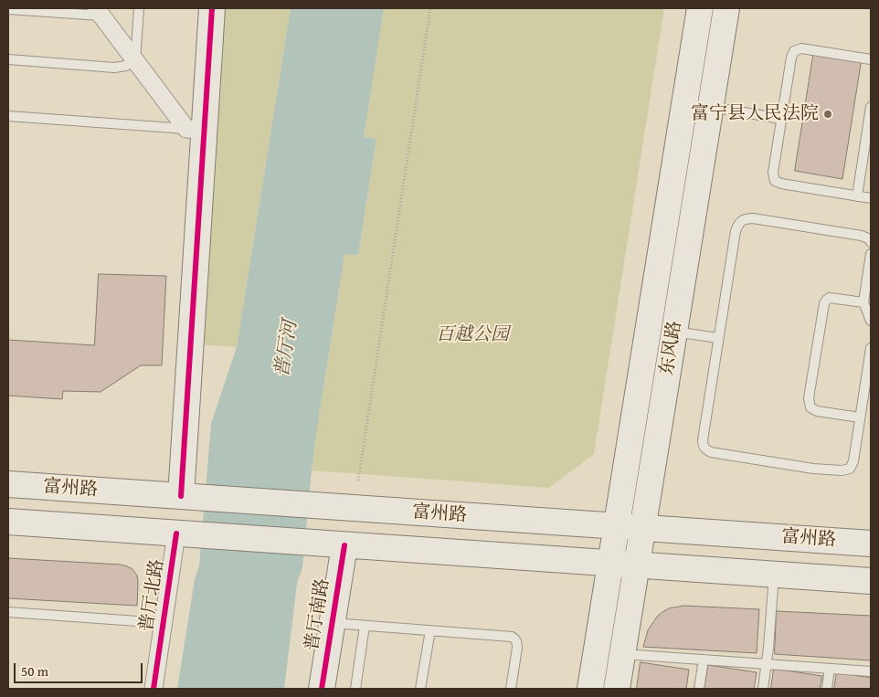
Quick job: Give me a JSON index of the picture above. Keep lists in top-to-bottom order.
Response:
{
  "streets": {
    "main road": ["东风路", "富州路", "普厅南路"],
    "street": ["普厅北路"]
  },
  "crossings": [
    ["东风路", "富州路"],
    ["富州路", "普厅北路"],
    ["富州路", "普厅南路"]
  ],
  "water": ["普厅河"],
  "parks": ["百越公园"],
  "places": ["富宁县人民法院"],
  "scale_bar": "50 m"
}
